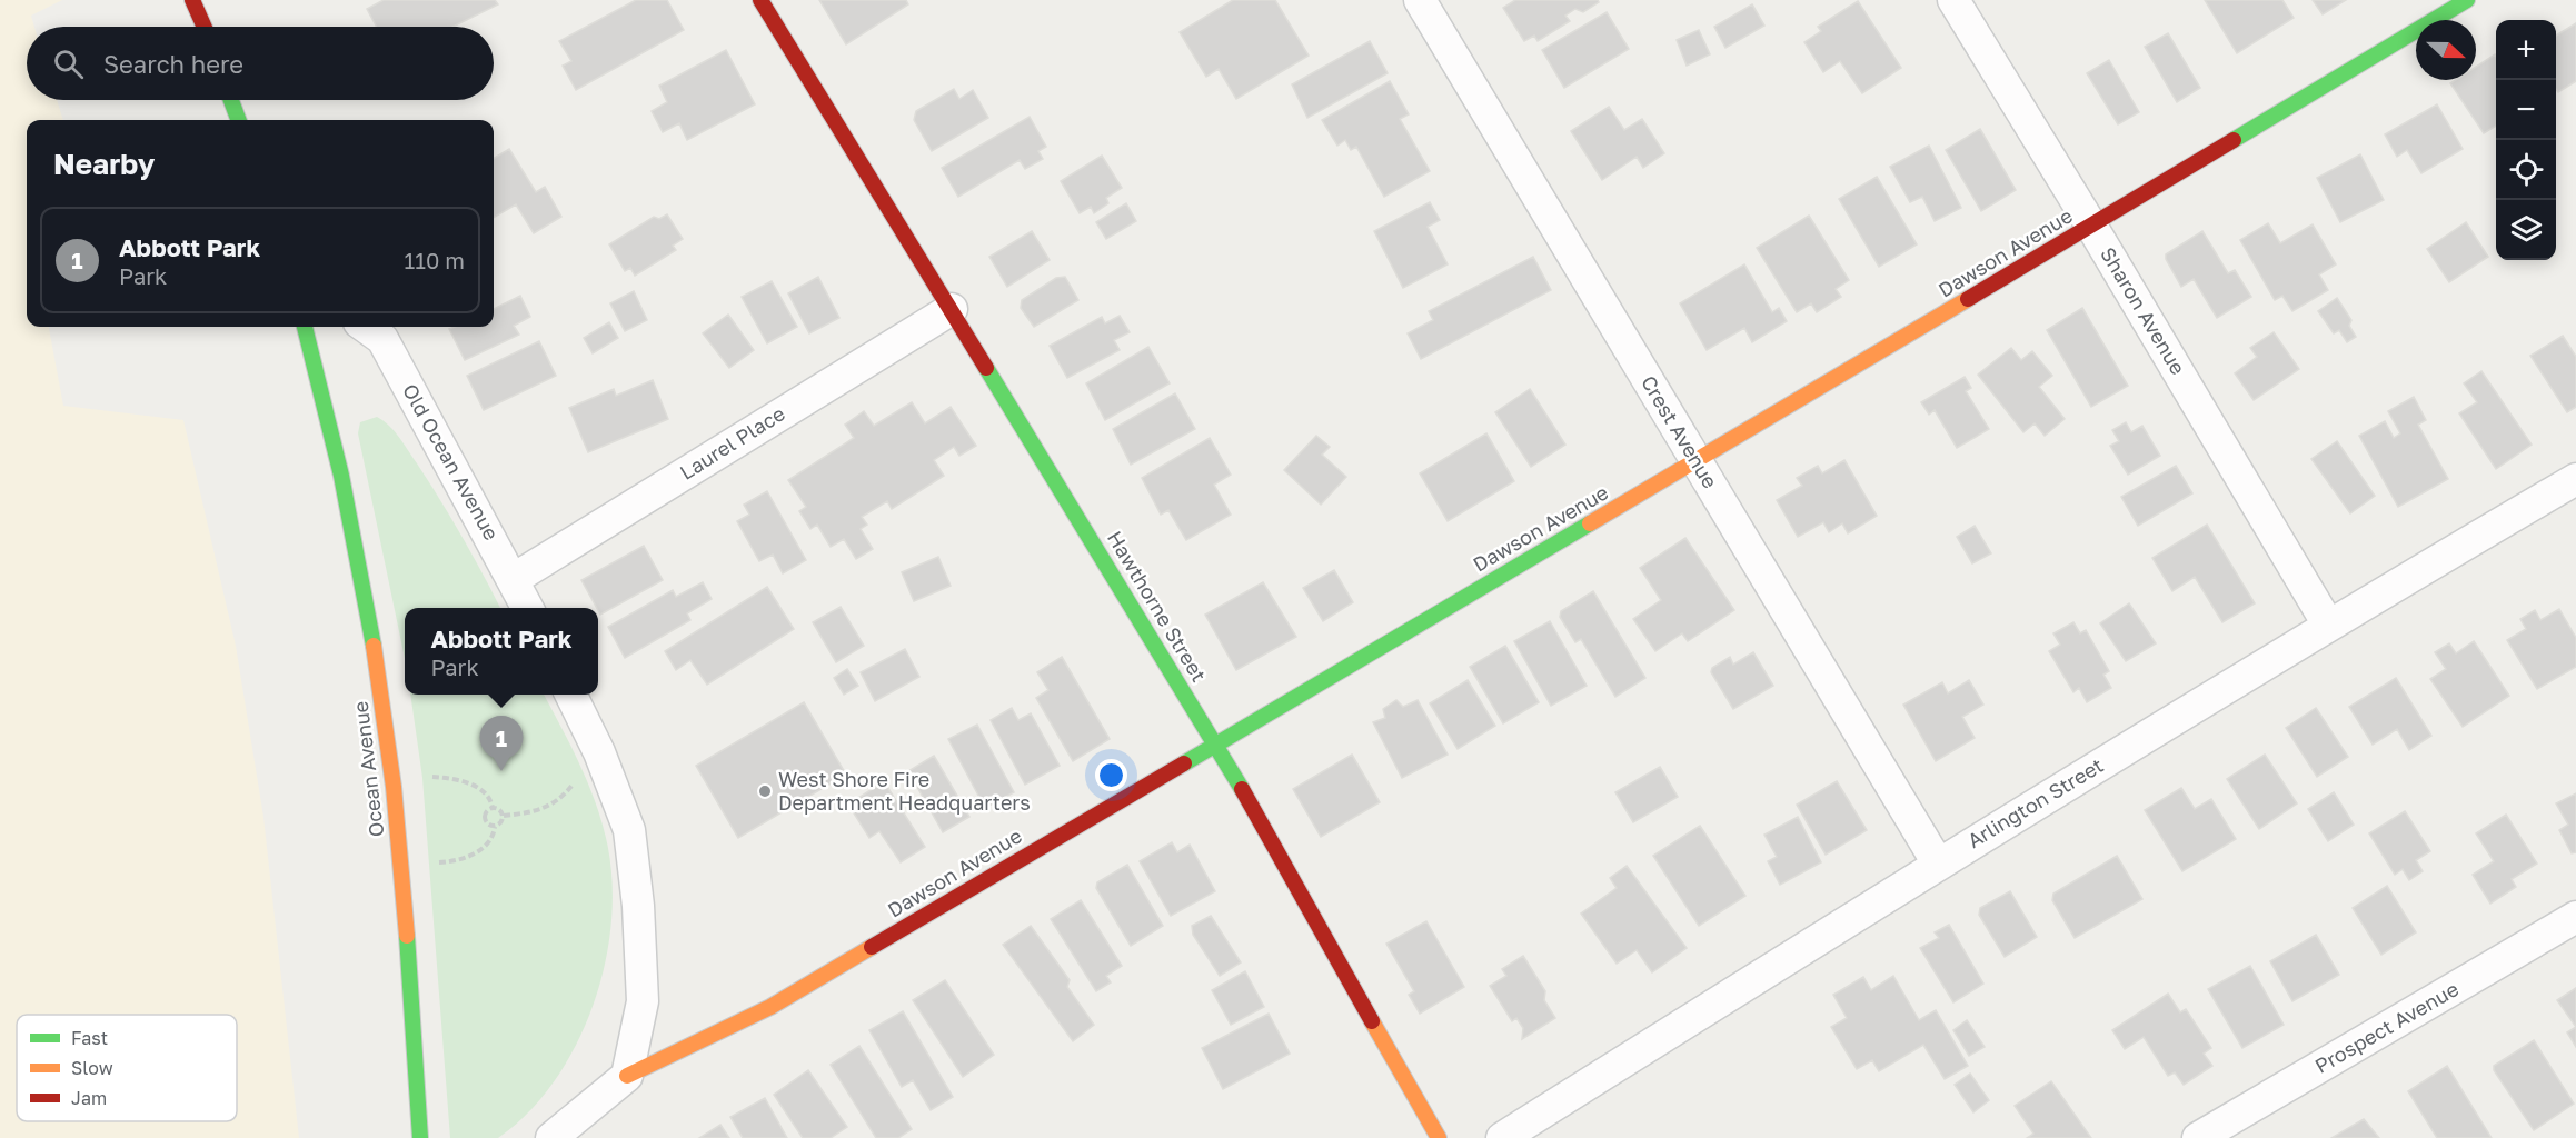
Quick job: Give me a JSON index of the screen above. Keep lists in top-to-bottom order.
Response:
{
  "streets": {
    "street": [
      "Dawson Avenue",
      "Sharon Avenue",
      "Crest Avenue",
      "Laurel Place",
      "Old Ocean Avenue",
      "Hawthorne Street",
      "Ocean Avenue",
      "Arlington Street",
      "Prospect Avenue"
    ]
  },
  "crossings": [
    ["Dawson Avenue", "Sharon Avenue"],
    ["Dawson Avenue", "Crest Avenue"],
    ["Dawson Avenue", "Hawthorne Street"],
    ["Sharon Avenue", "Arlington Street"],
    ["Crest Avenue", "Arlington Street"],
    ["Laurel Place", "Old Ocean Avenue"],
    ["Laurel Place", "Hawthorne Street"]
  ],
  "places": ["West Shore Fire Department Headquarters"],
  "legend": ["Fast", "Slow", "Jam"],
  "north": "right",
  "page": {
    "map_buttons": ["+", "−"],
    "search": "Search here",
    "heading": "Nearby",
    "list": [
      {
        "mark": "1",
        "name": "Abbott Park",
        "note": "Park",
        "value": "110 m"
      }
    ],
    "popup": ["Abbott Park", "Park"],
    "pins": "1"
  }
}
